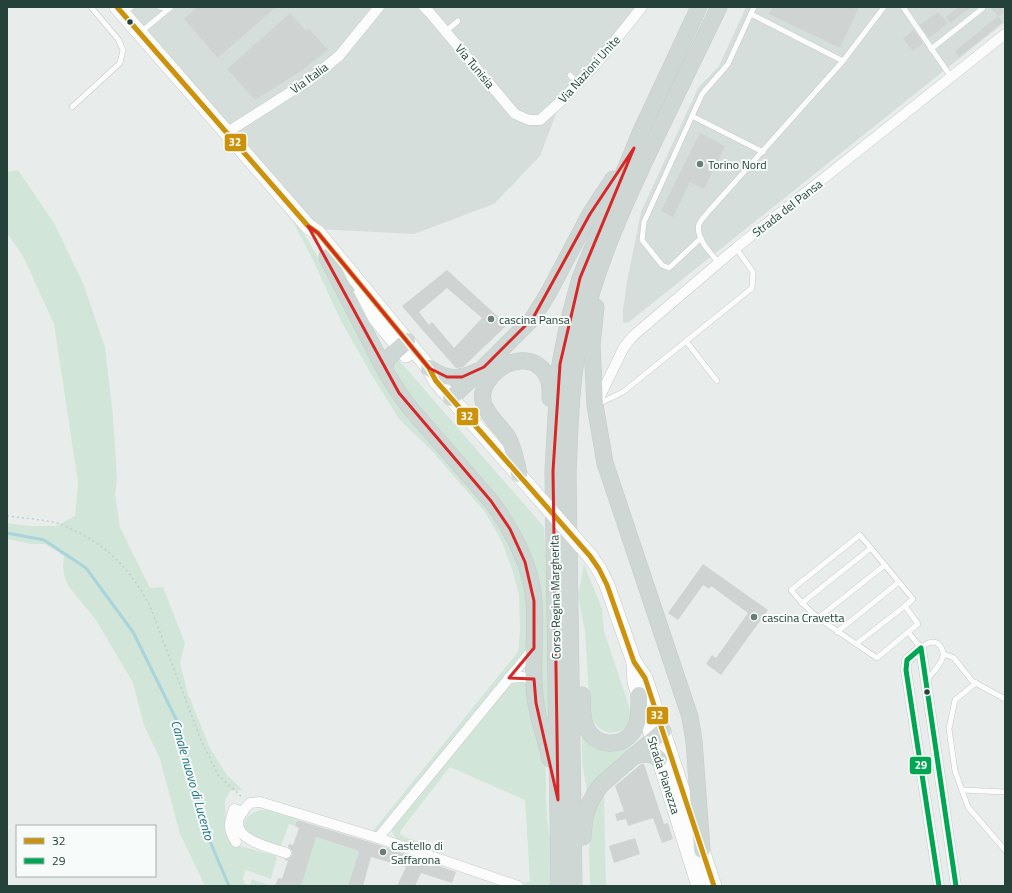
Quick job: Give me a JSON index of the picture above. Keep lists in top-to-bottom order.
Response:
{
  "streets": {
    "main road": ["Corso Regina Margherita", "Strada Pianezza"],
    "street": [
      "Via Tunisia",
      "Via Nazioni Unite",
      "Via Italia",
      "Strada del Pansa"
    ]
  },
  "crossings": [
    ["Via Tunisia", "Via Nazioni Unite"]
  ],
  "water": ["Canale nuovo di Lucento"],
  "places": [
    "Torino Nord",
    "cascina Pansa",
    "cascina Cravetta",
    "Castello di Saffarona"
  ],
  "lines": ["transit line 32", "transit line 29"],
  "legend": ["32", "29"]
}
